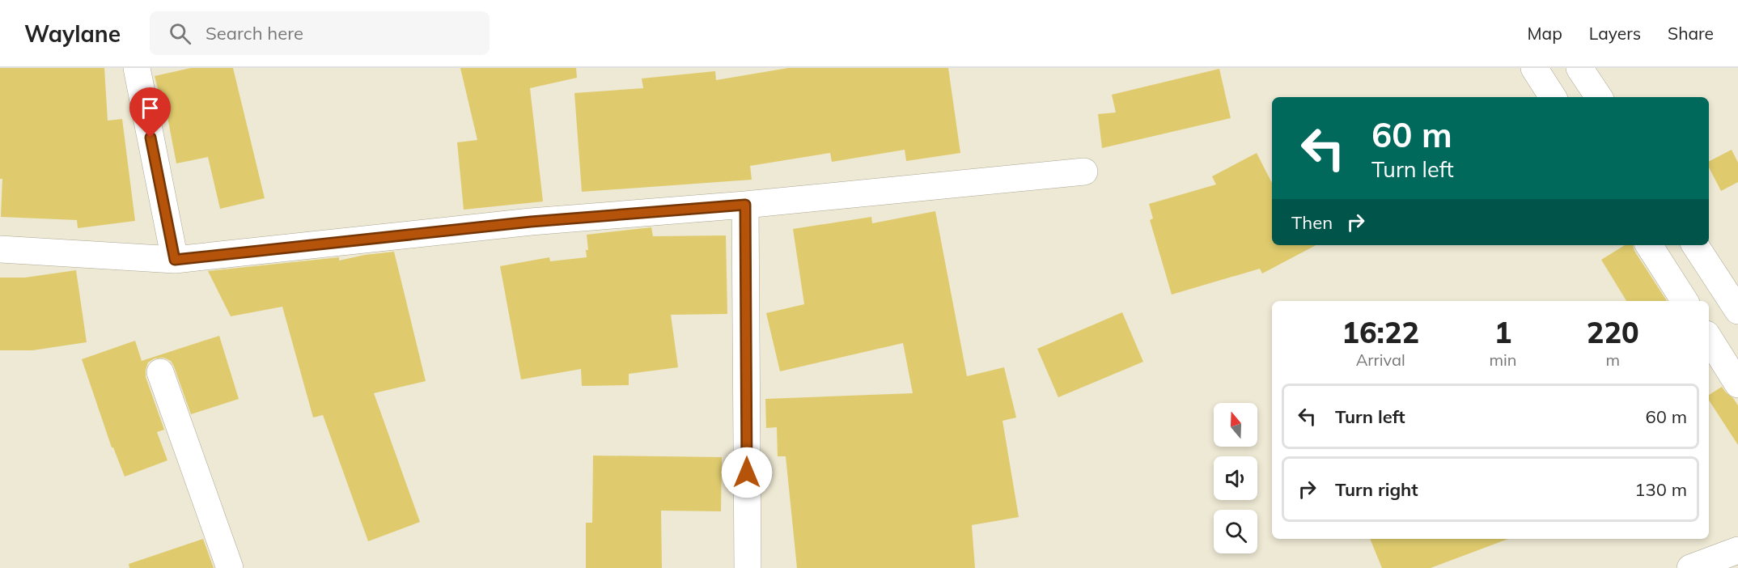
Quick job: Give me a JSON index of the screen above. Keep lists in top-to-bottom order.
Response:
{
  "north": "top",
  "page": {
    "header": "Waylane",
    "search": "Search here",
    "nav": ["Map", "Layers", "Share"],
    "turn": ["60 m", "Turn left"],
    "then": "Then",
    "eta": [
      "16:22",
      "Arrival",
      "1",
      "min",
      "220",
      "m"
    ],
    "list": [
      {
        "name": "Turn left",
        "value": "60 m"
      },
      {
        "name": "Turn right",
        "value": "130 m"
      }
    ]
  }
}
